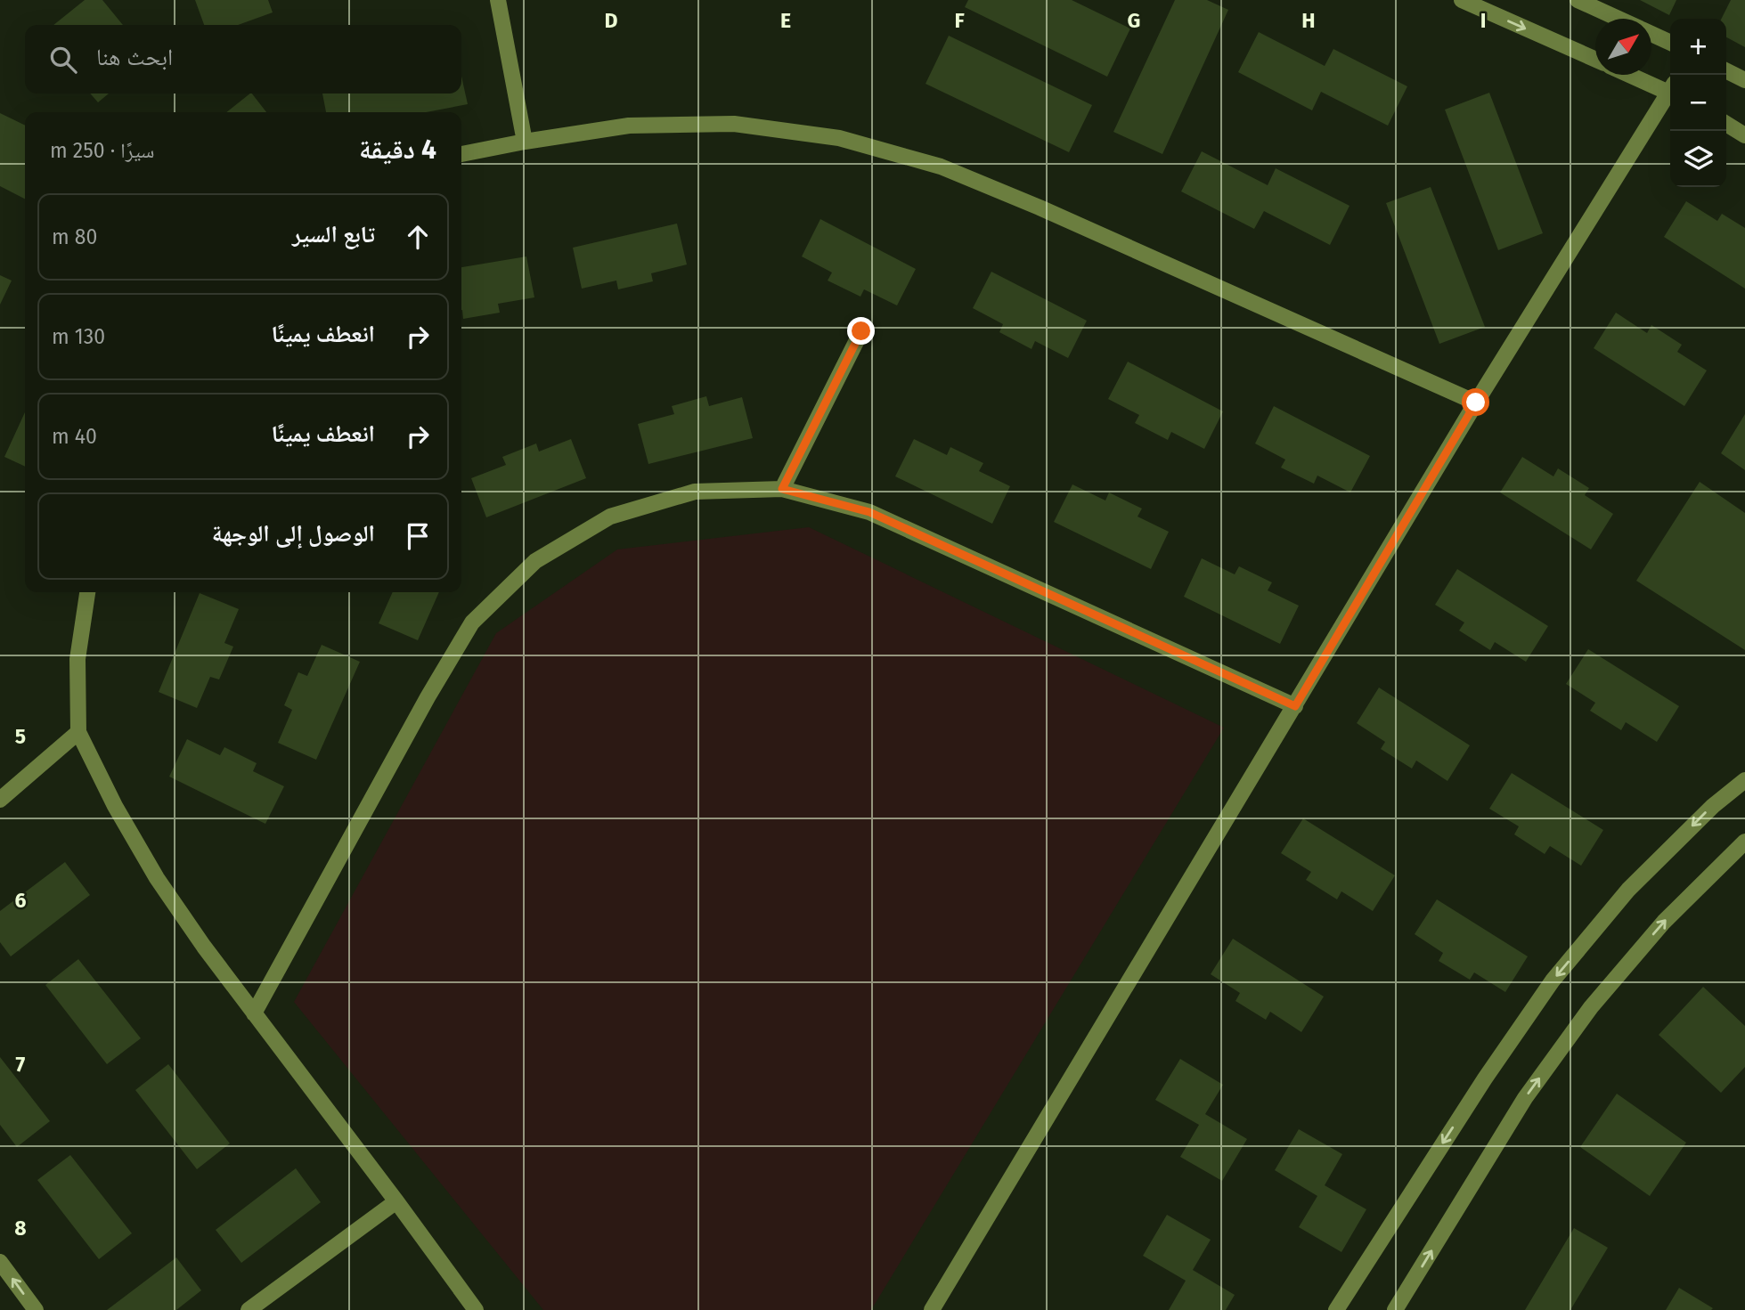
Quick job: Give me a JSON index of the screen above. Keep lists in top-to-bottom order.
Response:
{
  "north": "top right",
  "page": {
    "map_buttons": ["+", "−"],
    "search": "ابحث هنا",
    "heading": ["4 دقيقة", "سيرًا · 250 m"],
    "list": [
      ["تابع السير", "80 m"],
      ["انعطف يمينًا", "130 m"],
      ["انعطف يمينًا", "40 m"],
      "الوصول إلى الوجهة"
    ]
  },
  "grid": {
    "columns": [
      "D",
      "E",
      "F",
      "G",
      "H",
      "I"
    ],
    "rows": [
      "5",
      "6",
      "7",
      "8"
    ]
  }
}
